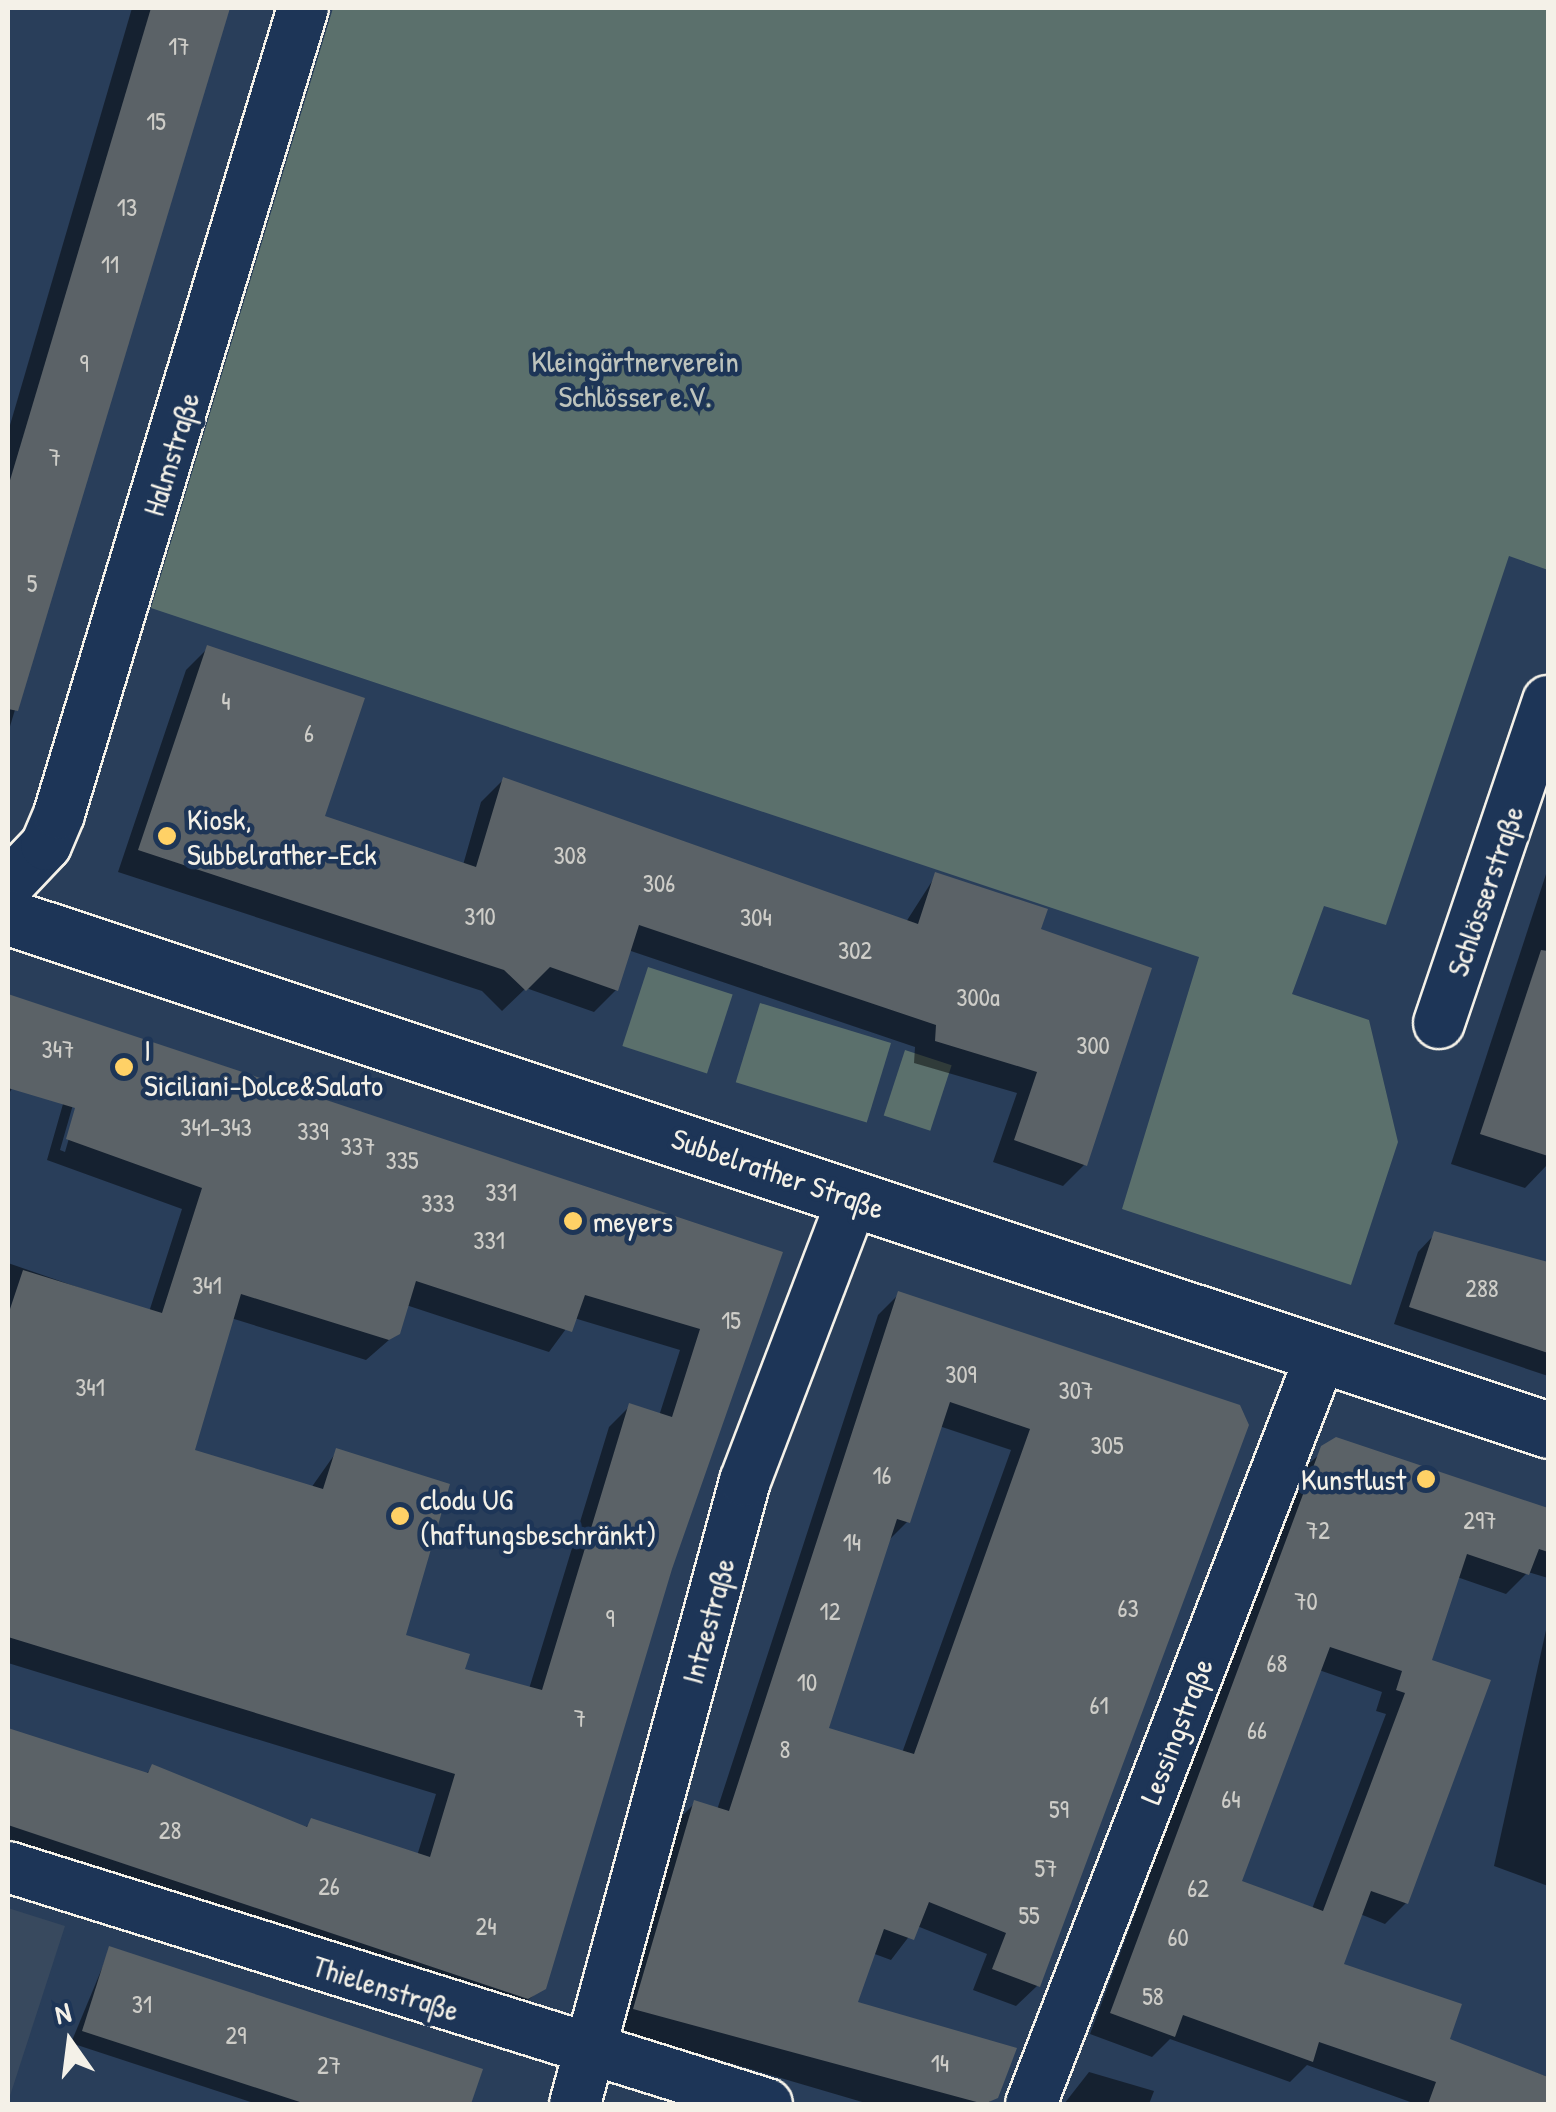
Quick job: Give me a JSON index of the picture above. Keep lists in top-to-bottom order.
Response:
{
  "streets": {
    "main road": ["Subbelrather Straße"],
    "street": [
      "Halmstraße",
      "Schlösserstraße",
      "Intzestraße",
      "Lessingstraße",
      "Thielenstraße"
    ]
  },
  "crossings": [
    ["Subbelrather Straße", "Intzestraße"],
    ["Subbelrather Straße", "Lessingstraße"],
    ["Intzestraße", "Thielenstraße"]
  ],
  "parks": ["Kleingärtnerverein Schlösser e.V."],
  "places": [
    "Kiosk, Subbelrather-Eck",
    "I Siciliani-Dolce&Salato",
    "meyers",
    "Kunstlust",
    "clodu UG (haftungsbeschränkt)"
  ],
  "house_numbers": [
    "17",
    "15",
    "13",
    "11",
    "9",
    "7",
    "5",
    "4",
    "6",
    "308",
    "306",
    "310",
    "304",
    "302",
    "300a",
    "300",
    "347",
    "341-343",
    "339",
    "337",
    "335",
    "331",
    "333",
    "331",
    "341",
    "288",
    "15",
    "309",
    "341",
    "307",
    "305",
    "16",
    "297",
    "72",
    "14",
    "70",
    "63",
    "12",
    "9",
    "68",
    "10",
    "61",
    "7",
    "66",
    "8",
    "64",
    "59",
    "28",
    "57",
    "26",
    "62",
    "55",
    "24",
    "60",
    "58",
    "31",
    "29",
    "14",
    "27"
  ],
  "north": "top"
}
